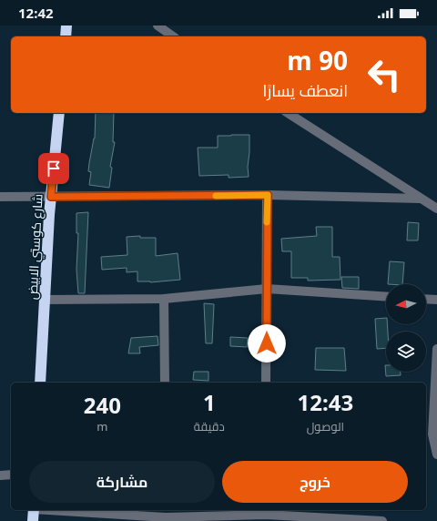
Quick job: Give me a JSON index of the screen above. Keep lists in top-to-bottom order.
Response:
{
  "streets": {
    "highway": ["شارع كوستي الابيض"]
  },
  "north": "left",
  "page": {
    "status": "12:42",
    "turn": ["90 m", "انعطف يسارًا"],
    "eta": [
      "12:43",
      "الوصول",
      "1",
      "دقيقة",
      "240",
      "m"
    ],
    "buttons": ["خروج", "مشاركة"]
  }
}
